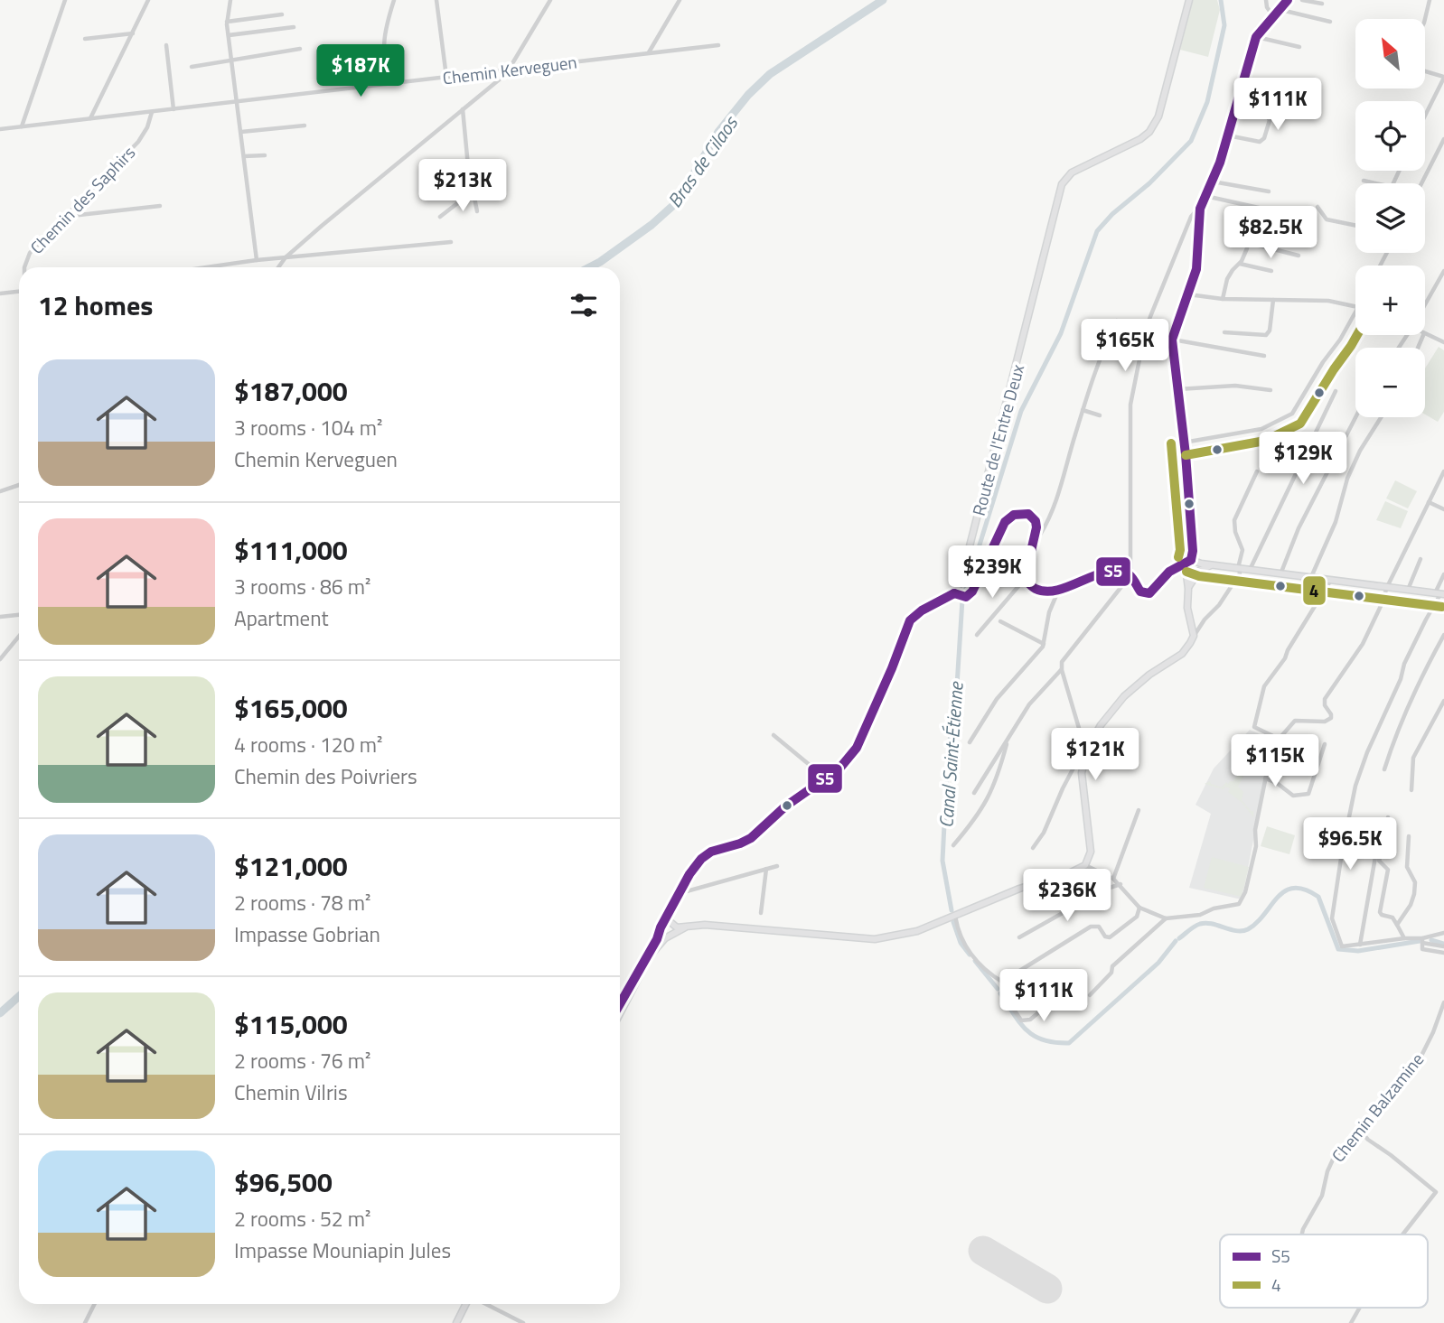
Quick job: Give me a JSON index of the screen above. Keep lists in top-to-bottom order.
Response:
{
  "streets": {
    "main road": ["Route de l'Entre Deux"],
    "street": ["Chemin Kerveguen", "Chemin des Saphirs", "Chemin Balzamine"]
  },
  "crossings": [
    ["Chemin Kerveguen", "Chemin des Saphirs"]
  ],
  "water": ["Bras de Cilaos", "Canal Saint-Étienne"],
  "lines": ["transit line S5", "transit line 4"],
  "legend": ["S5", "4"],
  "north": "top left",
  "page": {
    "map_buttons": ["+", "−"],
    "price": [
      "$187K",
      "$111K",
      "$213K",
      "$82.5K",
      "$165K",
      "$129K",
      "$239K",
      "$121K",
      "$115K",
      "$96.5K",
      "$236K",
      "$111K"
    ],
    "heading": "12 homes",
    "list": [
      {
        "name": "$187,000",
        "note": "3 rooms · 104 m² · Chemin Kerveguen"
      },
      {
        "name": "$111,000",
        "note": "3 rooms · 86 m² · Apartment"
      },
      {
        "name": "$165,000",
        "note": "4 rooms · 120 m² · Chemin des Poivriers"
      },
      {
        "name": "$121,000",
        "note": "2 rooms · 78 m² · Impasse Gobrian"
      },
      {
        "name": "$115,000",
        "note": "2 rooms · 76 m² · Chemin Vilris"
      },
      {
        "name": "$96,500",
        "note": "2 rooms · 52 m² · Impasse Mouniapin Jules"
      }
    ]
  }
}
